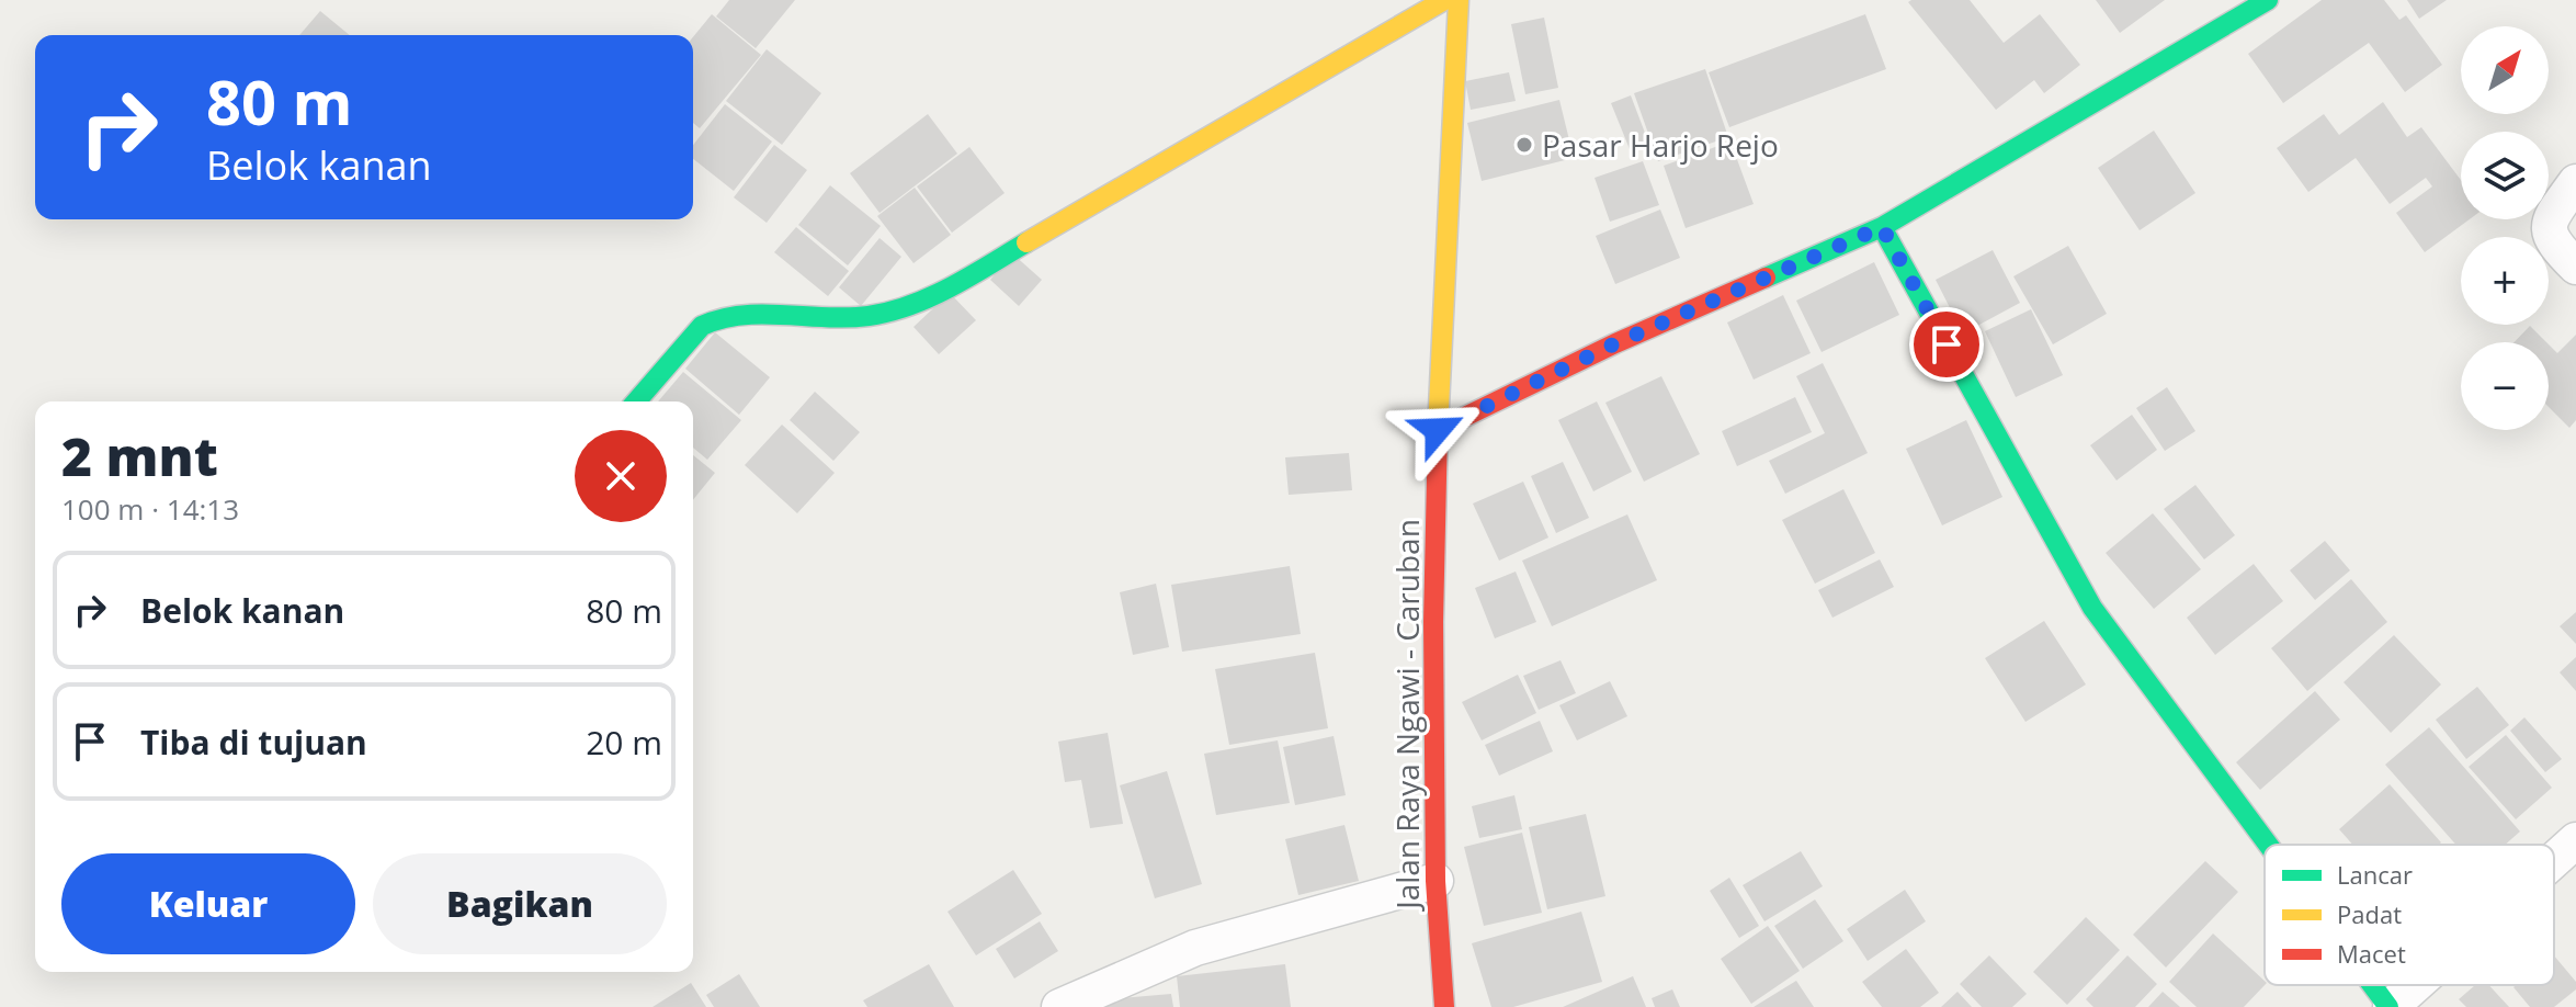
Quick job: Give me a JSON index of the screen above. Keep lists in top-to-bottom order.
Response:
{
  "streets": {
    "main road": ["Jalan Raya Ngawi - Caruban"]
  },
  "places": ["Pasar Harjo Rejo"],
  "legend": ["Lancar", "Padat", "Macet"],
  "north": "top right",
  "page": {
    "map_buttons": ["+", "−"],
    "turn": ["80 m", "Belok kanan"],
    "heading": ["2 mnt", "100 m · 14:13"],
    "list": [
      {
        "name": "Belok kanan",
        "value": "80 m"
      },
      {
        "name": "Tiba di tujuan",
        "value": "20 m"
      }
    ],
    "buttons": ["Keluar", "Bagikan"]
  }
}
